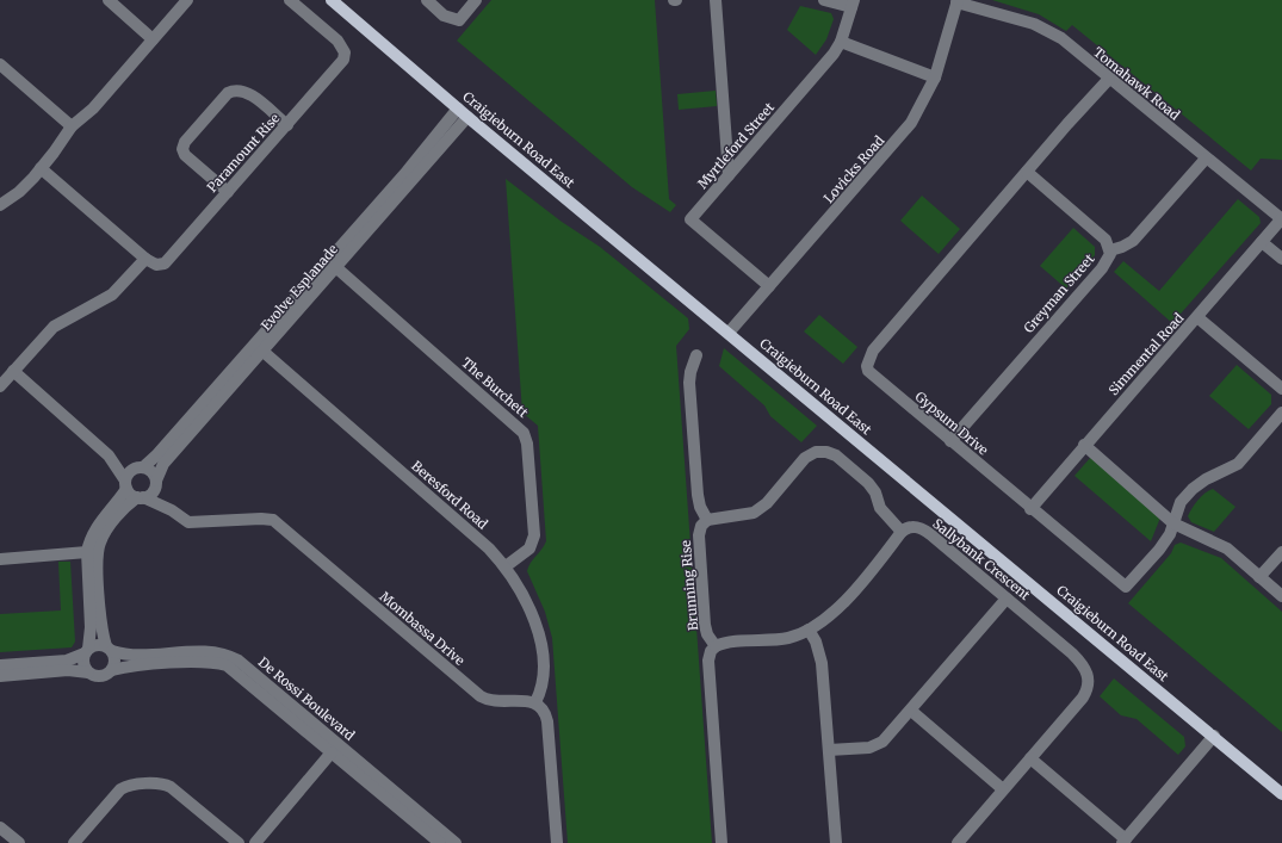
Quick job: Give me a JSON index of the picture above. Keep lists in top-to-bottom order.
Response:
{
  "streets": {
    "main road": ["Craigieburn Road East"],
    "street": [
      "Tomahawk Road",
      "Myrtleford Street",
      "Paramount Rise",
      "Lovicks Road",
      "Evolve Esplanade",
      "Greyman Street",
      "Simmental Road",
      "The Burchett",
      "Gypsum Drive",
      "Beresford Road",
      "Sallybank Crescent",
      "Brunning Rise",
      "Mombassa Drive",
      "De Rossi Boulevard"
    ]
  },
  "crossings": [
    ["Tomahawk Road", "Lovicks Road"],
    ["Tomahawk Road", "Simmental Road"],
    ["Tomahawk Road", "Gypsum Drive"],
    ["Craigieburn Road East", "Lovicks Road"],
    ["Craigieburn Road East", "Evolve Esplanade"],
    ["Myrtleford Street", "Lovicks Road"],
    ["Evolve Esplanade", "The Burchett"],
    ["Evolve Esplanade", "Beresford Road"],
    ["Evolve Esplanade", "Mombassa Drive"],
    ["Greyman Street", "Gypsum Drive"],
    ["Simmental Road", "Gypsum Drive"],
    ["The Burchett", "Beresford Road"],
    ["Beresford Road", "Mombassa Drive"]
  ]
}
